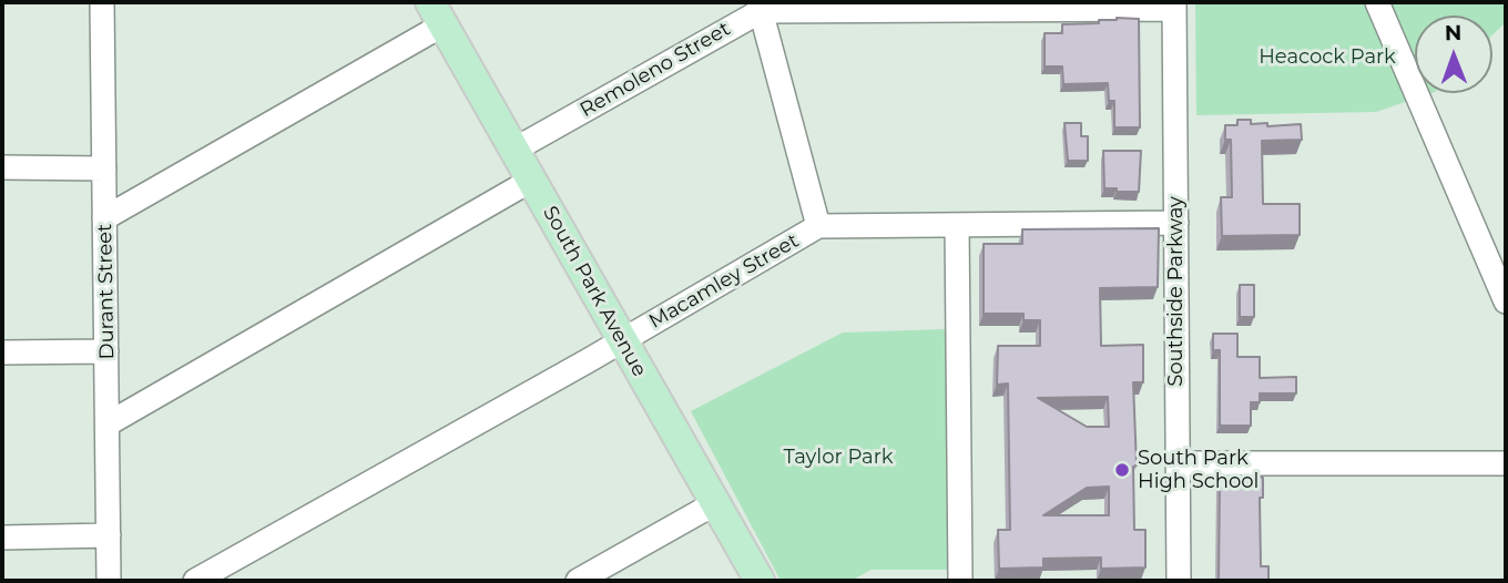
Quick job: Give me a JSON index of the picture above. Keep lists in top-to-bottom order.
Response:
{
  "streets": {
    "main road": ["South Park Avenue"],
    "street": [
      "Remoleno Street",
      "Macamley Street",
      "Durant Street",
      "Southside Parkway"
    ]
  },
  "crossings": [
    ["Remoleno Street", "South Park Avenue"],
    ["Remoleno Street", "Southside Parkway"],
    ["Macamley Street", "South Park Avenue"],
    ["Macamley Street", "Southside Parkway"]
  ],
  "parks": ["Heacock Park", "Taylor Park"],
  "places": ["South Park High School"],
  "north": "top"
}
